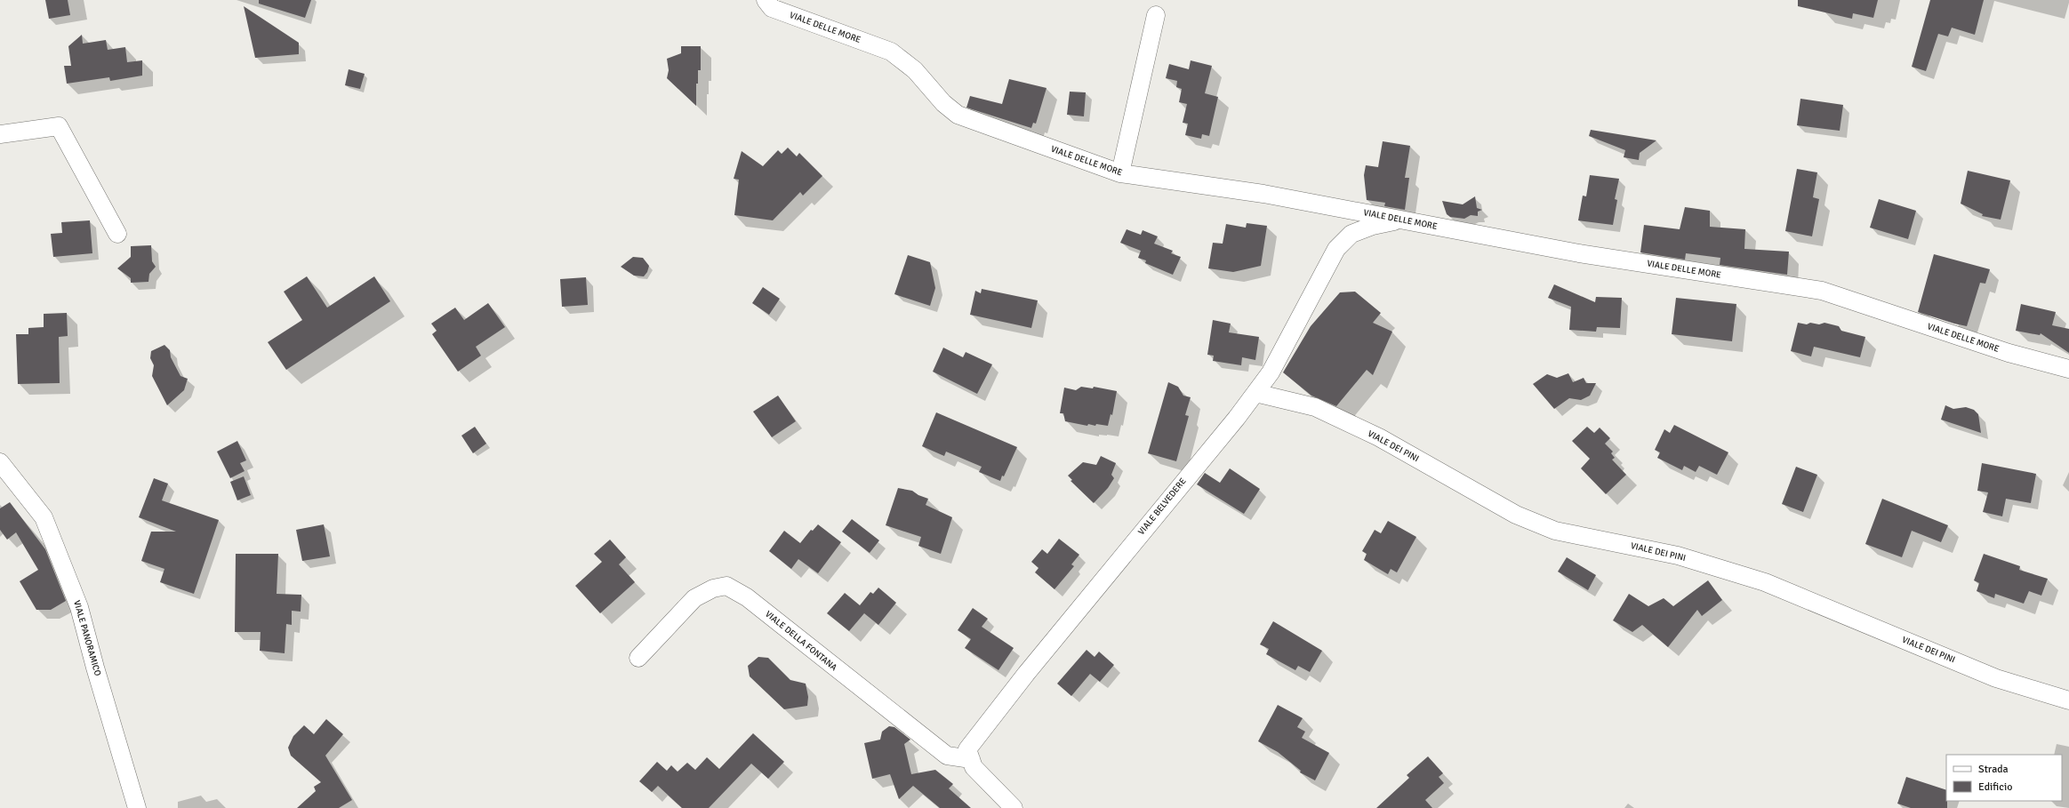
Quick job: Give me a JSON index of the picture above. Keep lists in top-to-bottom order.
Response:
{
  "streets": {
    "street": [
      "VIALE DELLE MORE",
      "VIALE DEI PINI",
      "VIALE BELVEDERE",
      "VIALE PANORAMICO",
      "VIALE DELLA FONTANA"
    ]
  },
  "crossings": [
    ["VIALE DELLE MORE", "VIALE BELVEDERE"],
    ["VIALE DEI PINI", "VIALE BELVEDERE"],
    ["VIALE BELVEDERE", "VIALE DELLA FONTANA"]
  ],
  "legend": ["Strada", "Edificio"]
}
